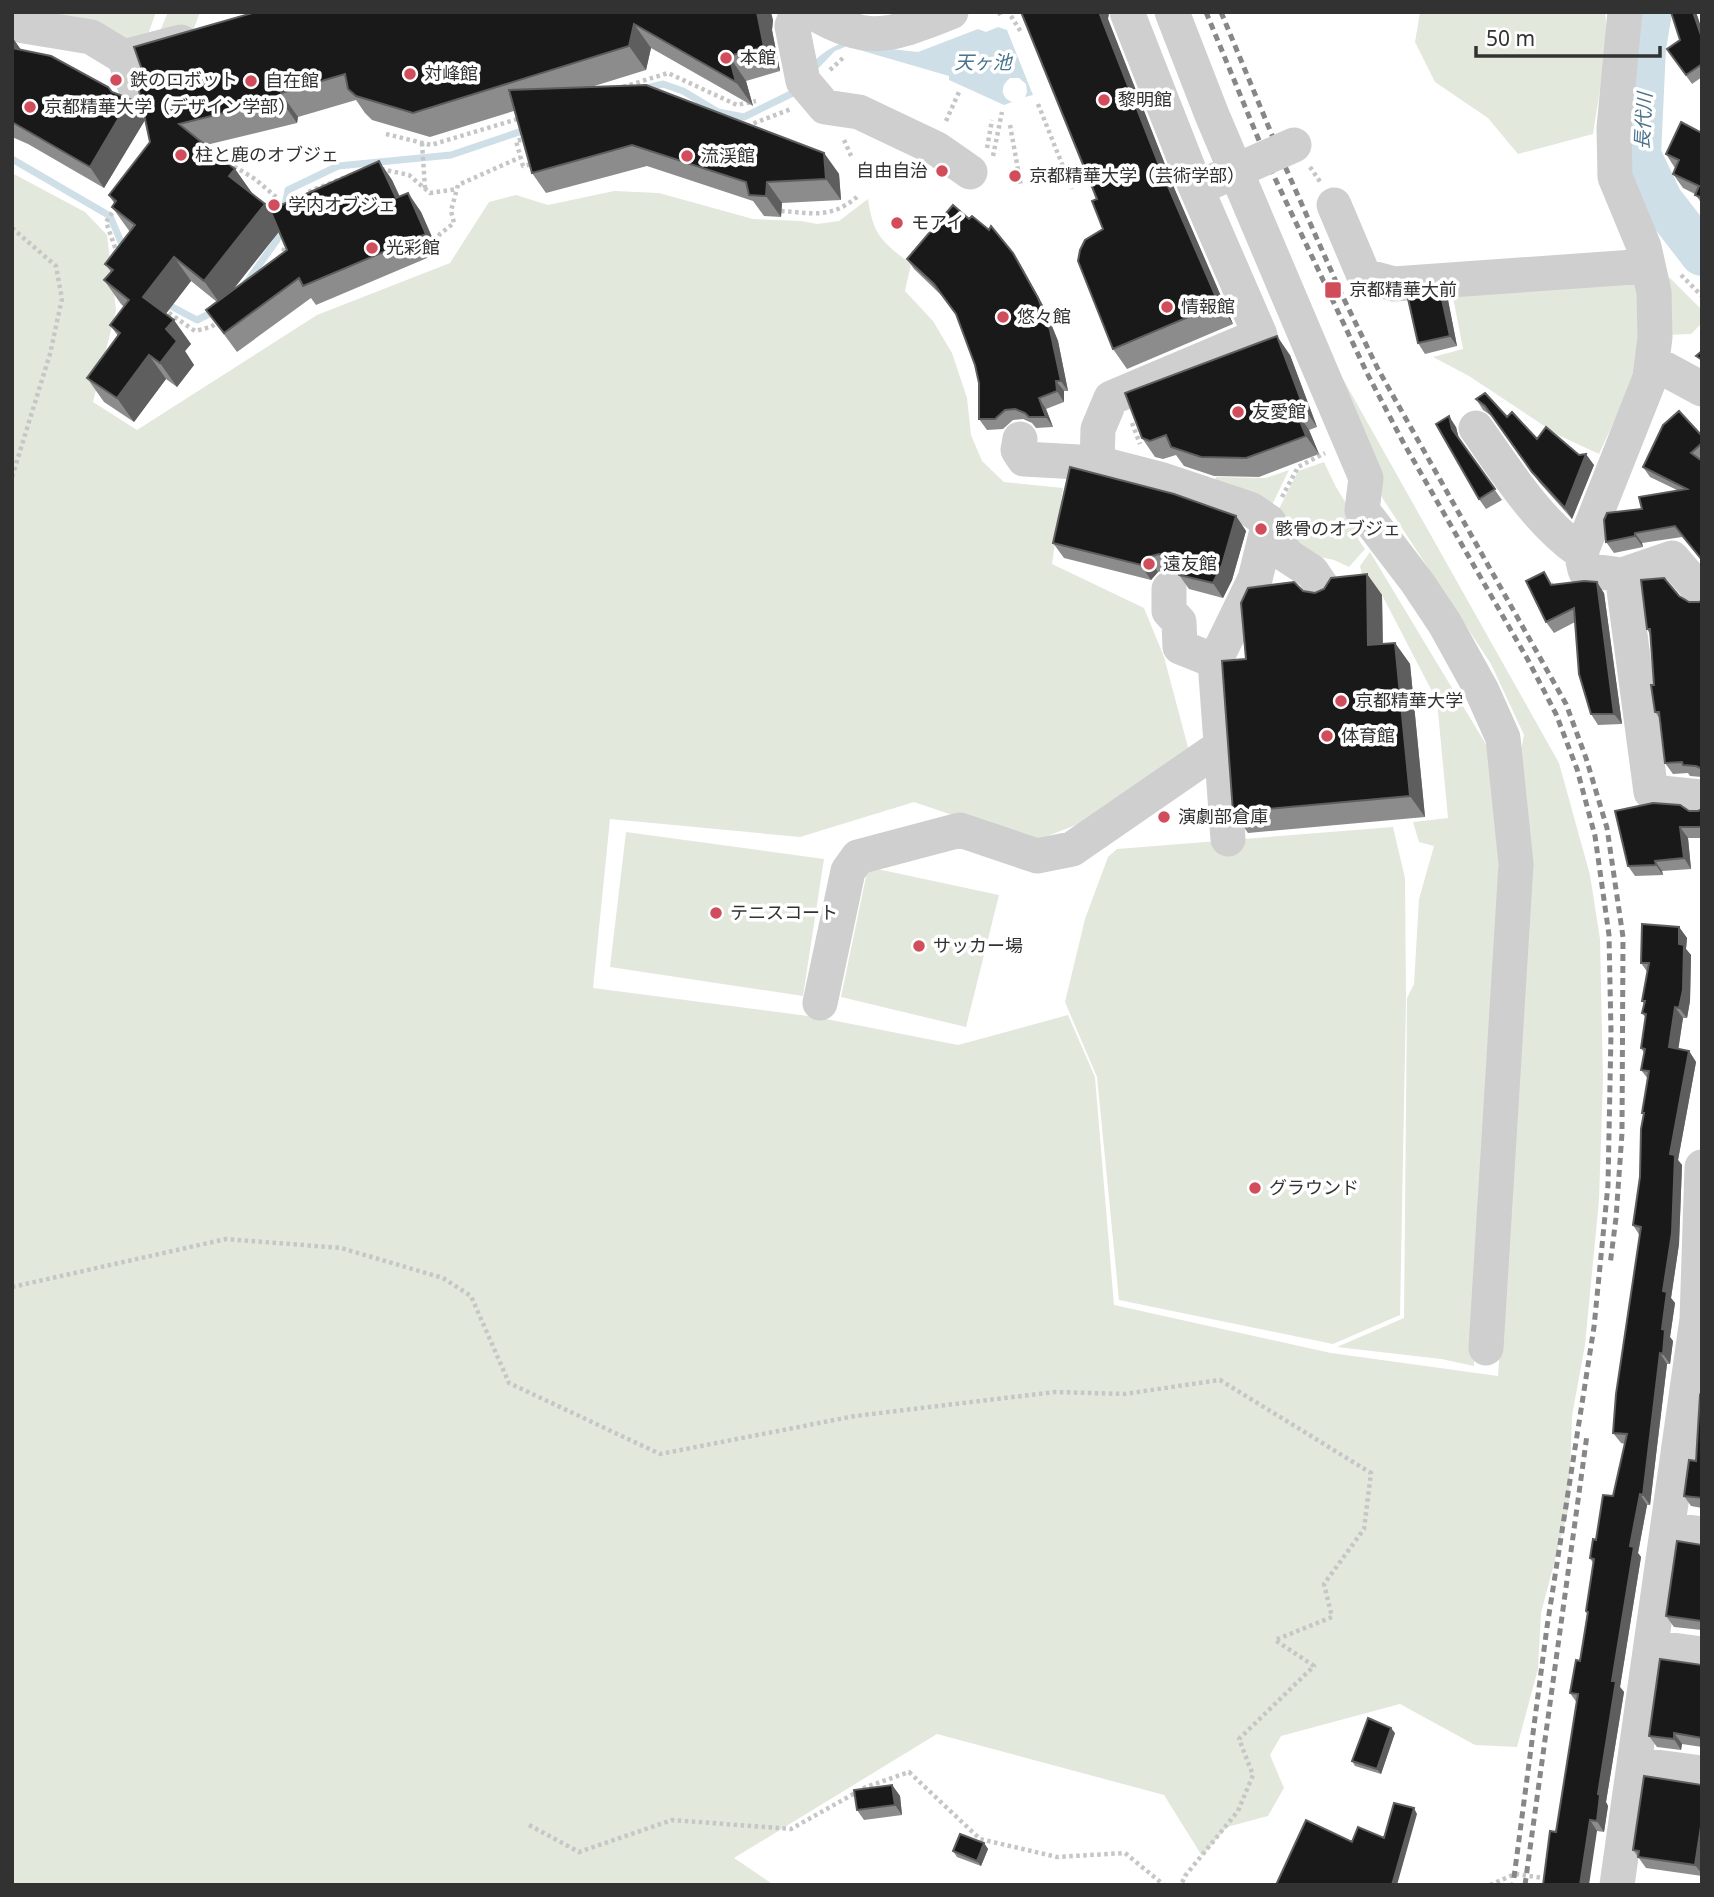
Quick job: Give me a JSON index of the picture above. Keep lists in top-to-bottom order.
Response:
{
  "water": ["天ヶ池", "長代川"],
  "places": {
    "other": [
      "本館",
      "対峰館",
      "鉄のロボット",
      "自在館",
      "黎明館",
      "京都精華大学（デザイン学部）",
      "柱と鹿のオブジェ",
      "流渓館",
      "自由自治",
      "京都精華大学（芸術学部）",
      "学内オブジェ",
      "モアイ",
      "光彩館",
      "情報館",
      "悠々館",
      "友愛館",
      "骸骨のオブジェ",
      "遠友館",
      "京都精華大学",
      "体育館",
      "演劇部倉庫",
      "テニスコート",
      "サッカー場",
      "グラウンド"
    ],
    "transit": ["京都精華大前"]
  },
  "scale_bar": "50 m"
}
